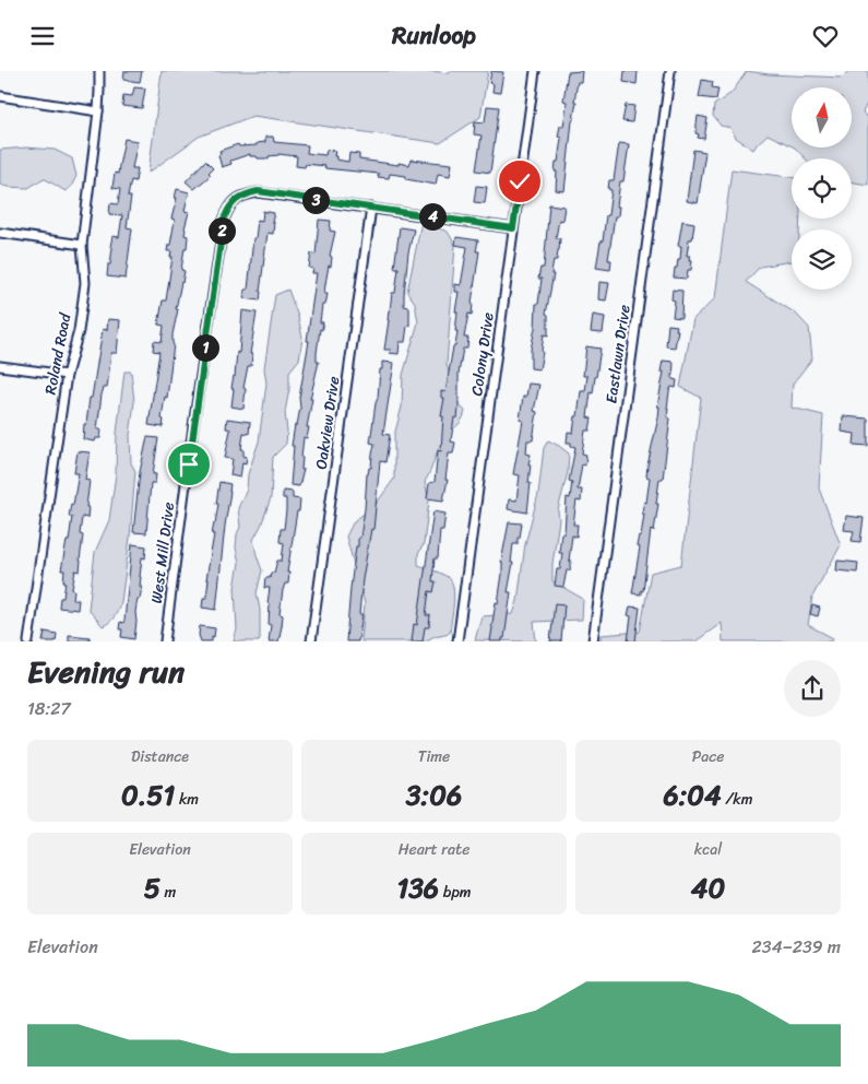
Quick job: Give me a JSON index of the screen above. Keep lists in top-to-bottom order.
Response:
{
  "streets": {
    "street": [
      "Roland Road",
      "Colony Drive",
      "Eastlawn Drive",
      "Oakview Drive",
      "West Mill Drive"
    ]
  },
  "crossings": [
    ["Colony Drive", "West Mill Drive"],
    ["Oakview Drive", "West Mill Drive"]
  ],
  "north": "top",
  "page": {
    "header": "Runloop",
    "pins": [
      "3",
      "4",
      "2",
      "1"
    ],
    "heading": ["Evening run", "18:27"],
    "stats": [
      ["Distance", "0.51 km"],
      ["Time", "3:06"],
      ["Pace", "6:04 /km"],
      ["Elevation", "5 m"],
      ["Heart rate", "136 bpm"],
      ["kcal", "40"]
    ],
    "chart": ["Elevation", "234–239 m"]
  }
}
